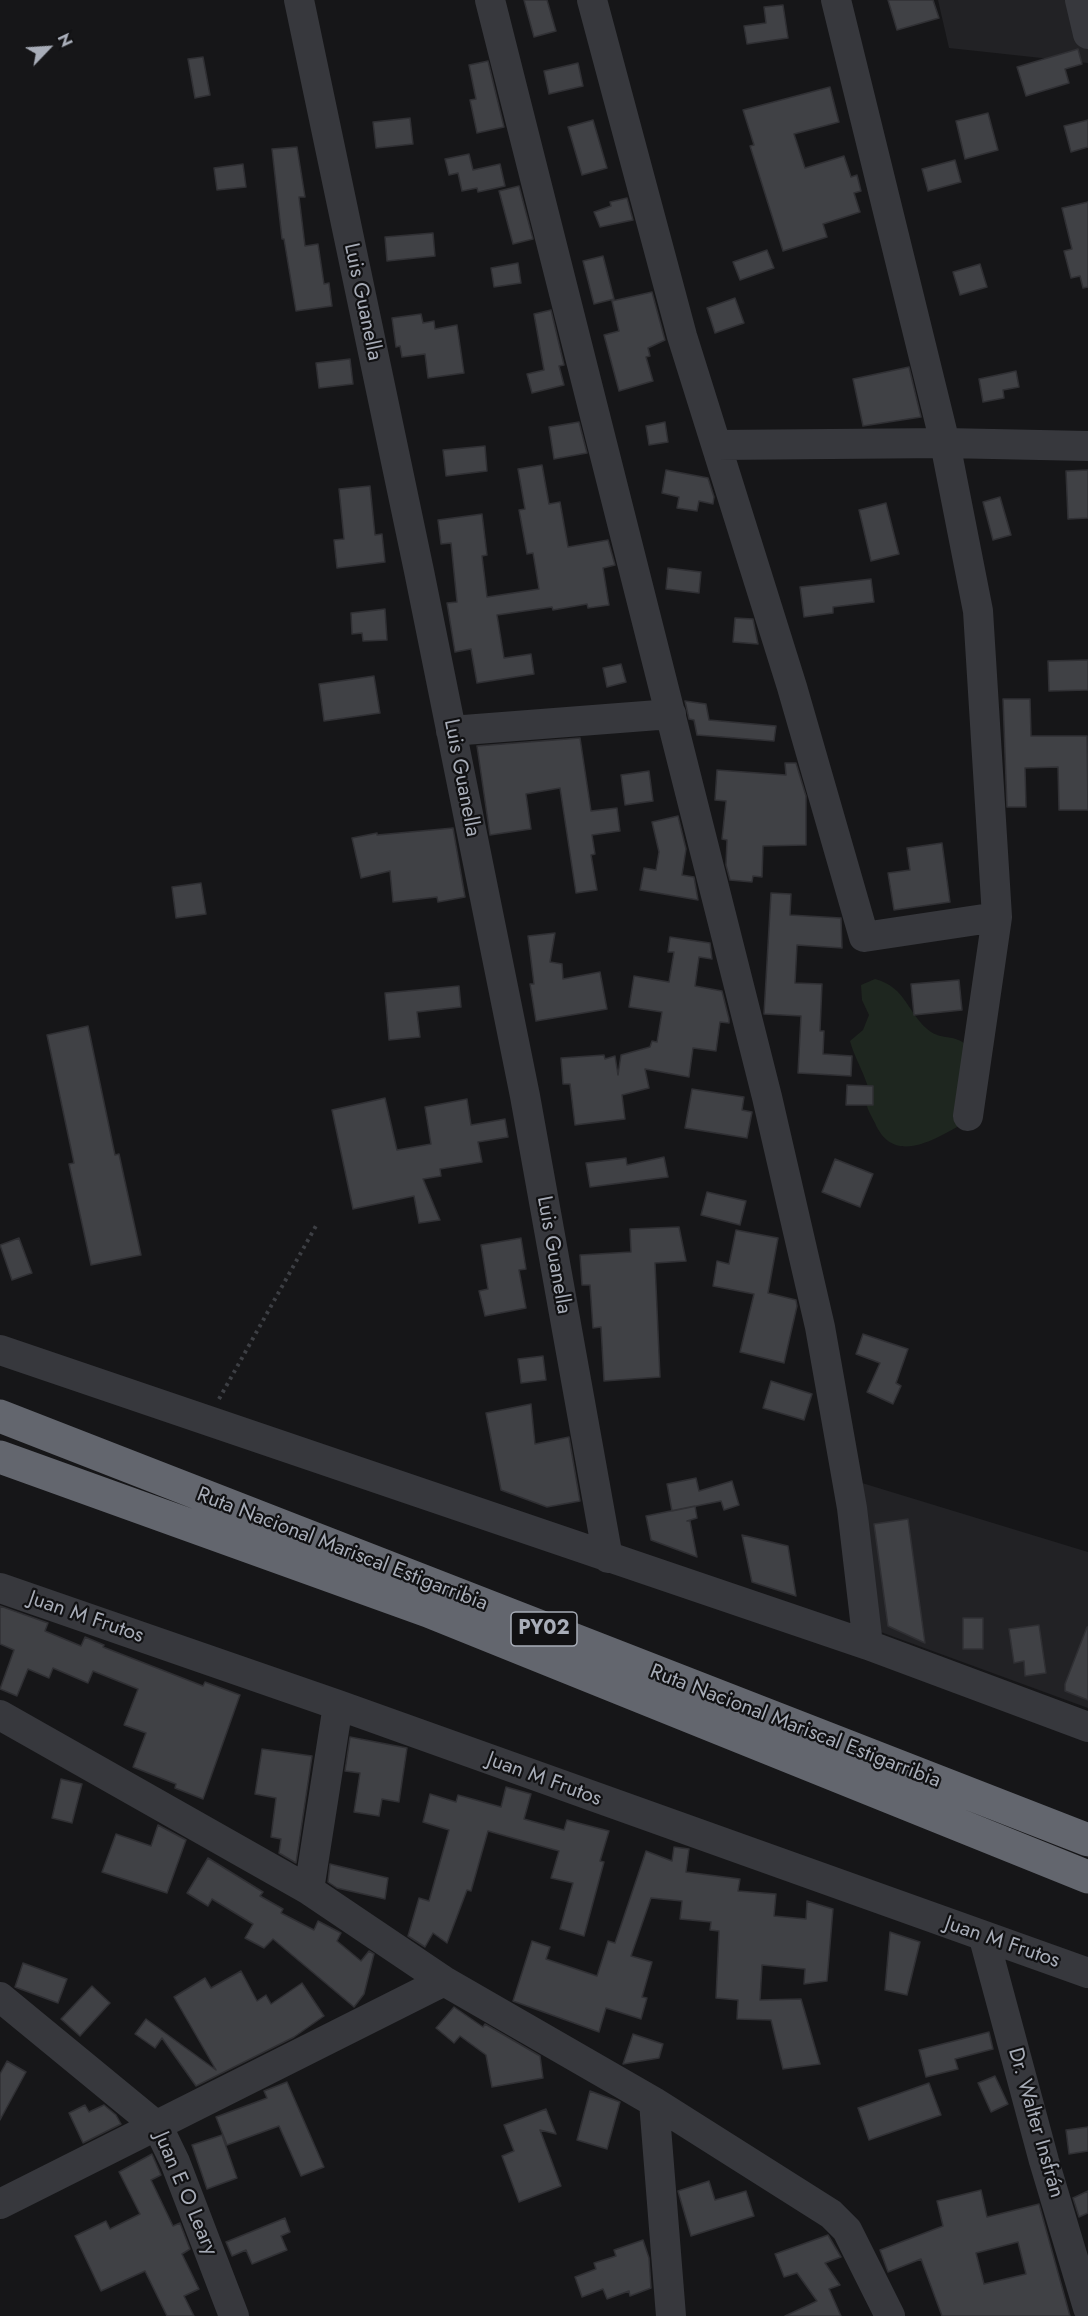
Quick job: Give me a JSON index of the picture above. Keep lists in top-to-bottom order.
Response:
{
  "streets": {
    "highway": ["Ruta Nacional Mariscal Estigarribia", "PY02"],
    "street": [
      "Luis Guanella",
      "Juan M Frutos",
      "Dr. Walter Insfrán",
      "Juan E O Leary"
    ]
  },
  "crossings": [
    ["Juan M Frutos", "Dr. Walter Insfrán"]
  ],
  "north": "top right"
}
